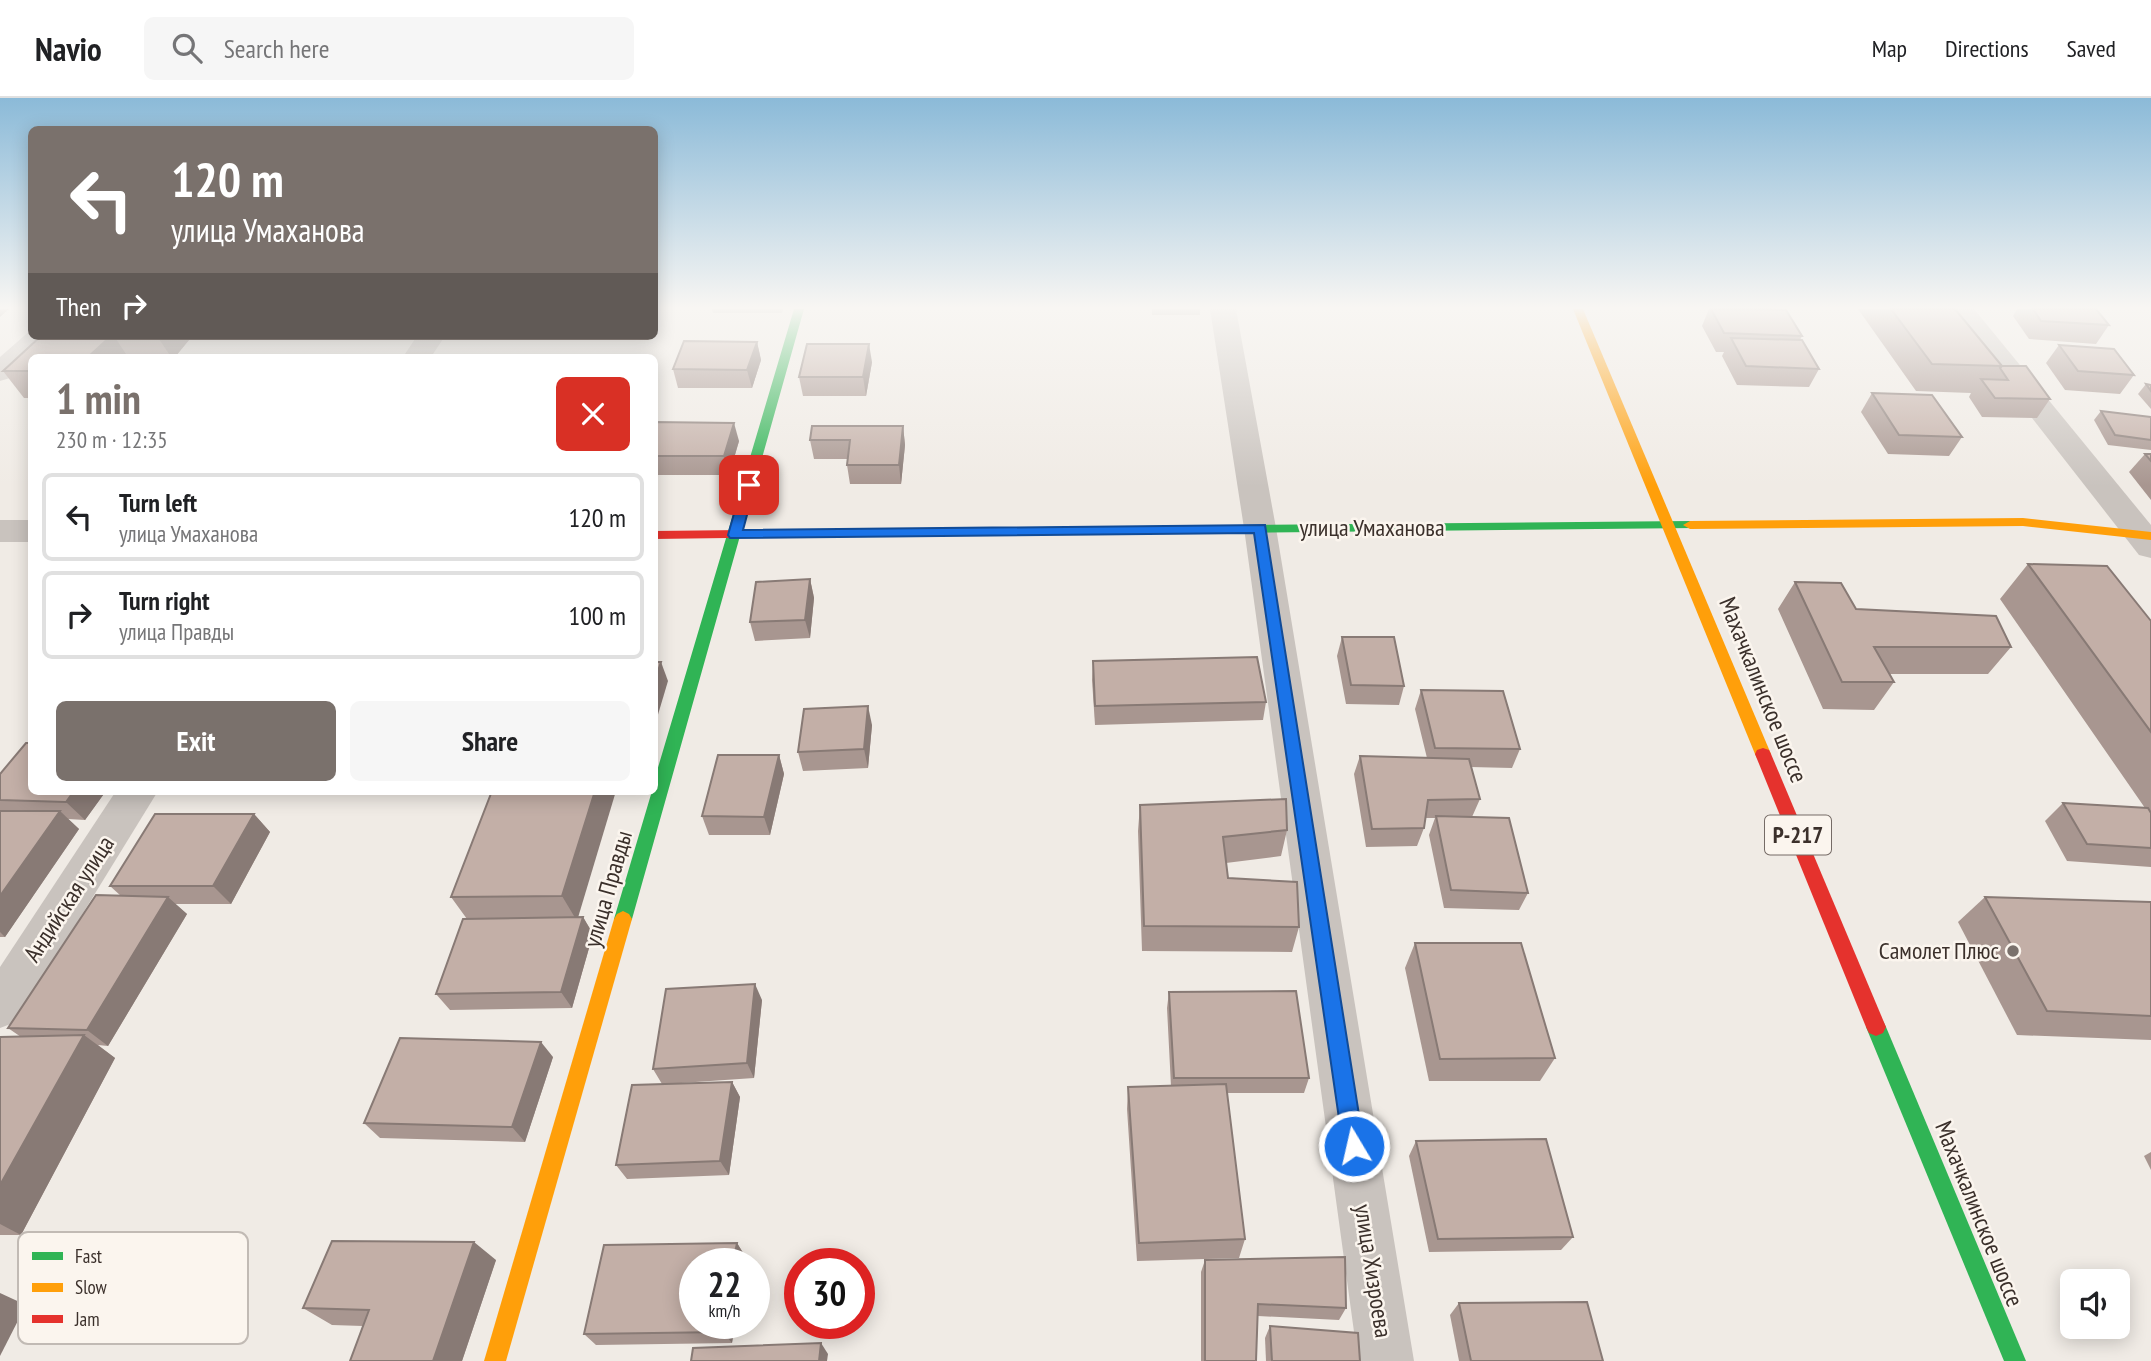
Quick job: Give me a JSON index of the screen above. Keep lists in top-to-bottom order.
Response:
{
  "streets": {
    "main road": [
      "улица Умаханова",
      "Махачкалинское шоссе",
      "Р-217",
      "улица Правды"
    ],
    "street": ["Андийская улица", "улица Хизроева"]
  },
  "crossings": [
    ["улица Умаханова", "Махачкалинское шоссе"],
    ["улица Умаханова", "улица Правды"],
    ["улица Умаханова", "улица Хизроева"]
  ],
  "places": ["Самолет Плюс"],
  "legend": ["Fast", "Slow", "Jam"],
  "page": {
    "header": "Navio",
    "search": "Search here",
    "nav": ["Map", "Directions", "Saved"],
    "turn": ["120 m", "улица Умаханова"],
    "then": "Then",
    "heading": ["1 min", "230 m · 12:35"],
    "list": [
      {
        "name": "Turn left",
        "note": "улица Умаханова",
        "value": "120 m"
      },
      {
        "name": "Turn right",
        "note": "улица Правды",
        "value": "100 m"
      }
    ],
    "buttons": ["Exit", "Share"],
    "speed": "22 km/h",
    "limit": "30"
  }
}
